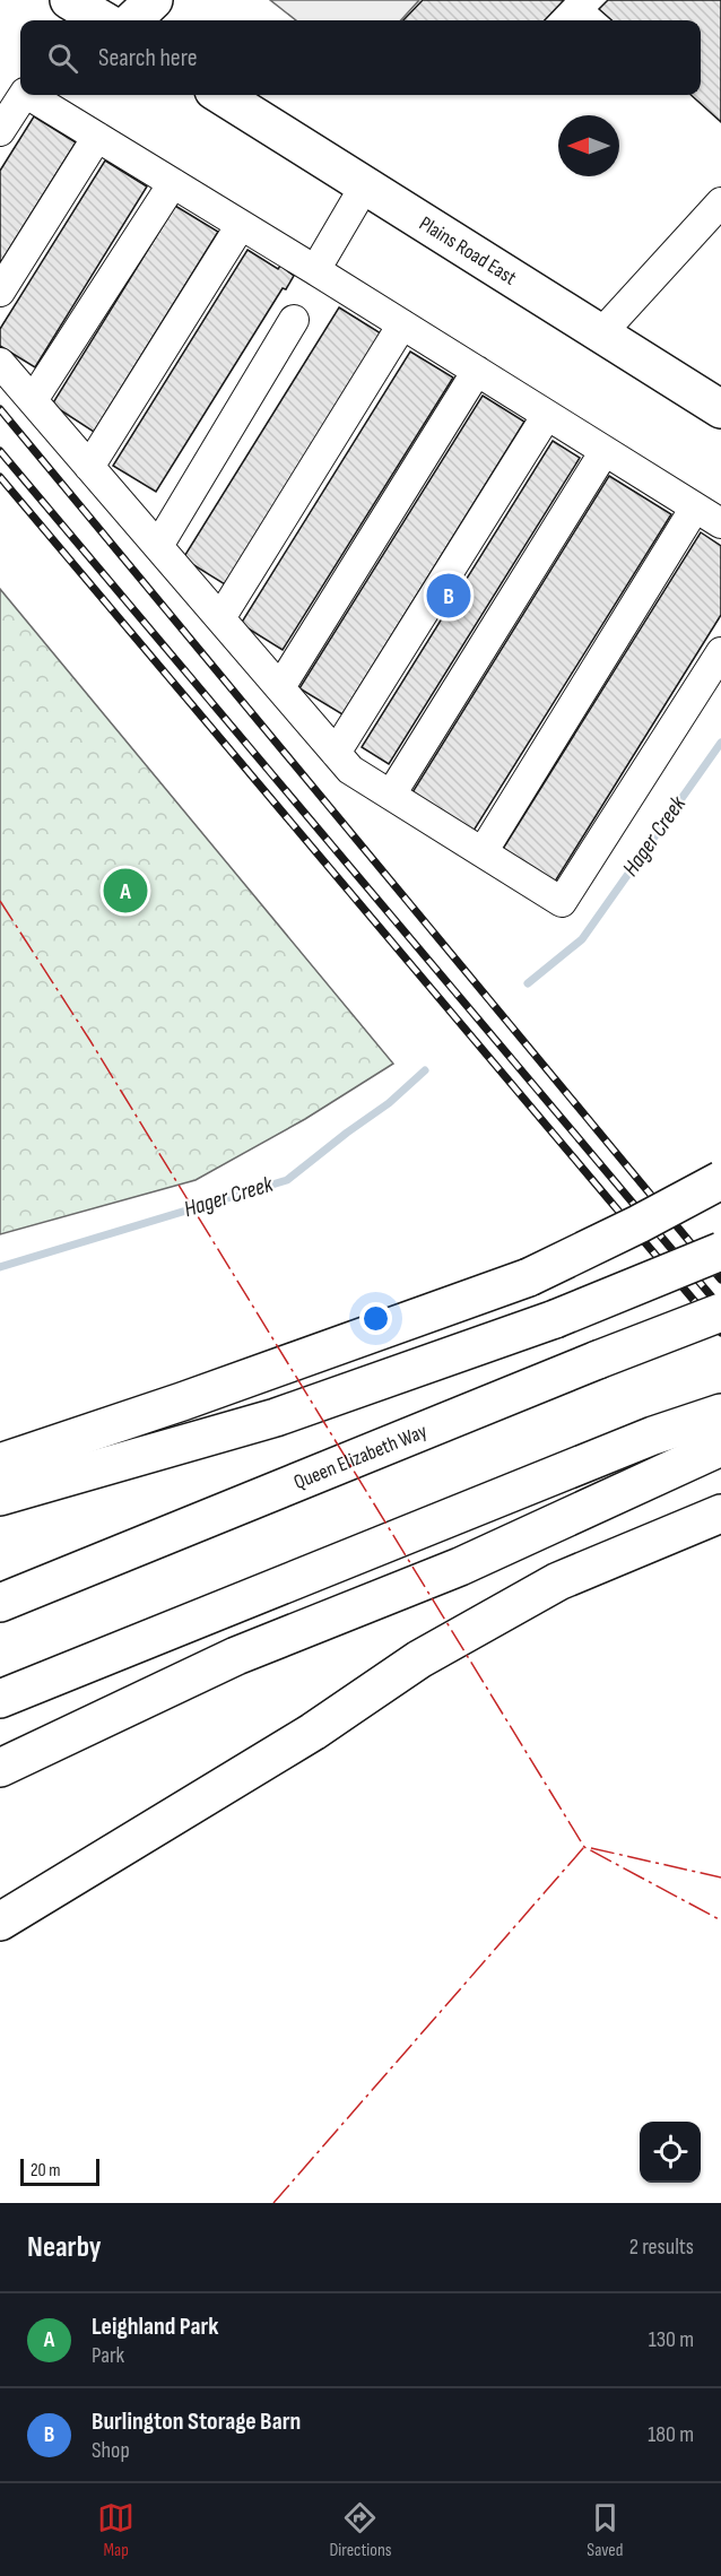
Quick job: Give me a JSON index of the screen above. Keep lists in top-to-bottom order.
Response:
{
  "streets": {
    "main road": ["Plains Road East", "Queen Elizabeth Way"]
  },
  "water": ["Hager Creek"],
  "scale_bar": "20 m",
  "north": "left",
  "page": {
    "search": "Search here",
    "pins": ["B", "A"],
    "scale": "20 m",
    "heading": ["Nearby", "2 results"],
    "list": [
      {
        "mark": "A",
        "name": "Leighland Park",
        "note": "Park",
        "value": "130 m"
      },
      {
        "mark": "B",
        "name": "Burlington Storage Barn",
        "note": "Shop",
        "value": "180 m"
      }
    ],
    "nav": ["Map", "Directions", "Saved"]
  }
}
